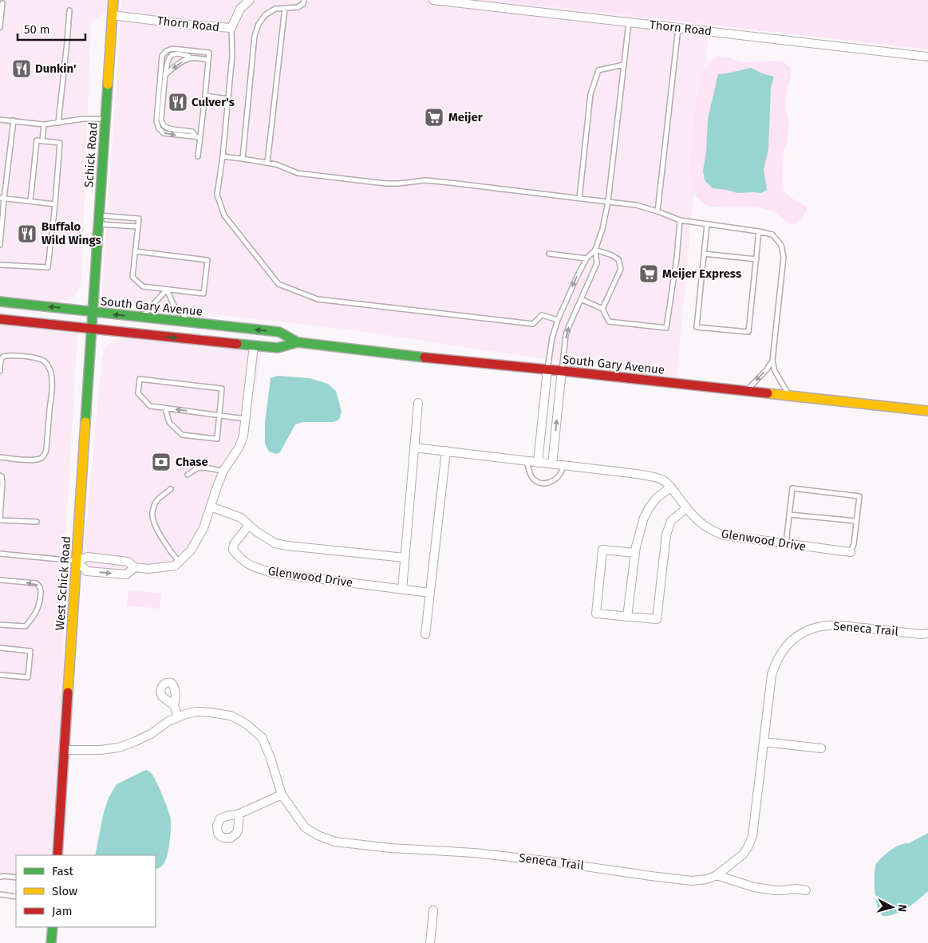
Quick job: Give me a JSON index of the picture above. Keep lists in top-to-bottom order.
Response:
{
  "streets": {
    "main road": ["Schick Road", "South Gary Avenue", "West Schick Road"],
    "street": ["Thorn Road", "Glenwood Drive", "Seneca Trail"]
  },
  "crossings": [
    ["Thorn Road", "Schick Road"],
    ["Schick Road", "South Gary Avenue"],
    ["Schick Road", "West Schick Road"],
    ["South Gary Avenue", "West Schick Road"],
    ["West Schick Road", "Seneca Trail"]
  ],
  "places": {
    "restaurant": ["Dunkin'", "Culver's", "Buffalo Wild Wings"],
    "supermarket": ["Meijer", "Meijer Express"],
    "bank": ["Chase"]
  },
  "legend": ["Fast", "Slow", "Jam"],
  "scale_bar": "50 m",
  "north": "right"
}
